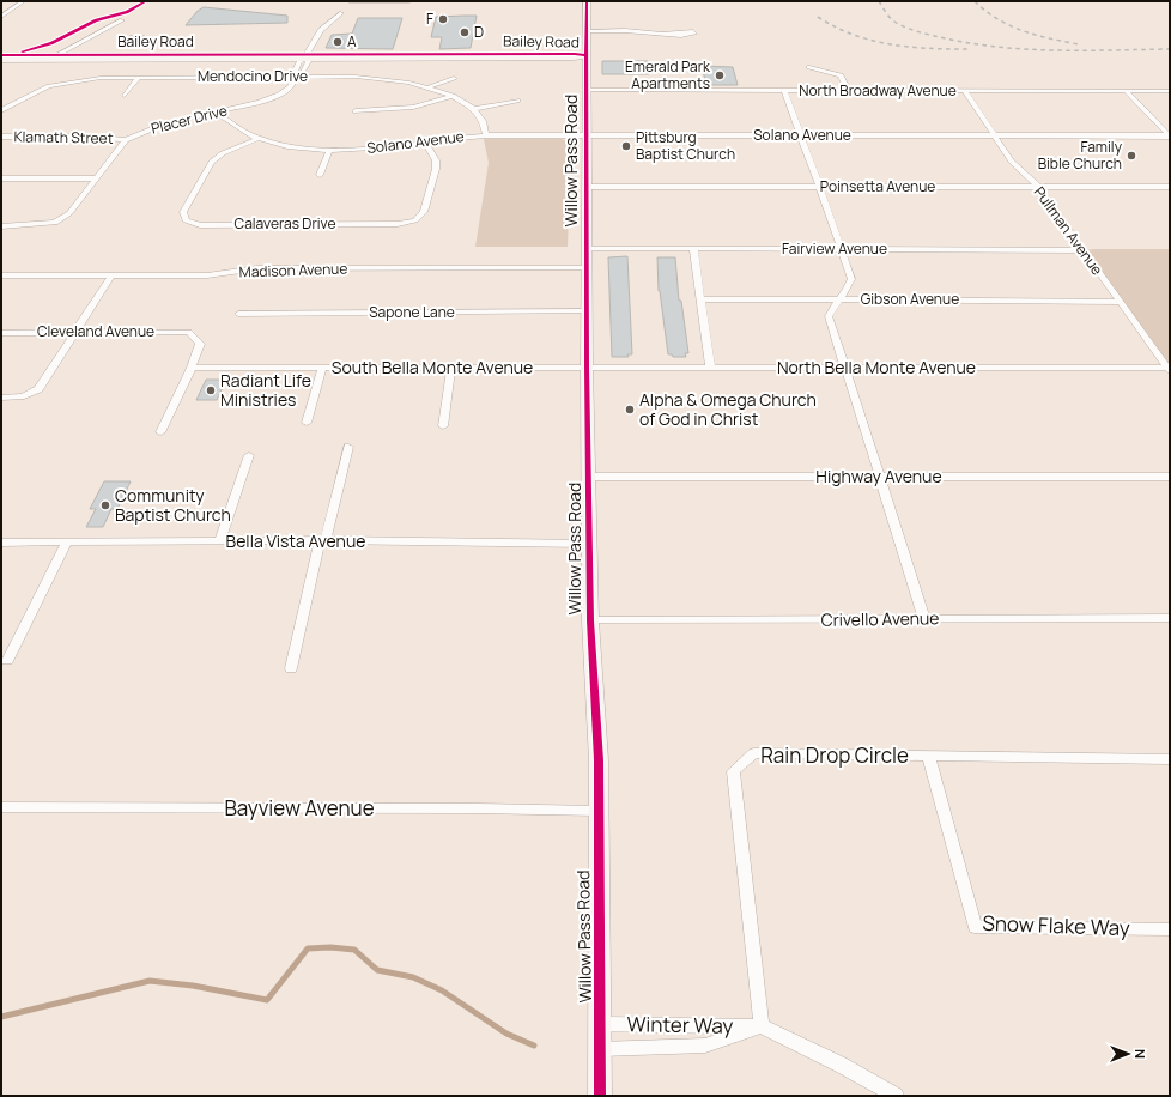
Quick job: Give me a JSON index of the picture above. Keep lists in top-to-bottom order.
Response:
{
  "streets": {
    "main road": ["Bailey Road", "Willow Pass Road"],
    "street": [
      "Mendocino Drive",
      "North Broadway Avenue",
      "Placer Drive",
      "Solano Avenue",
      "Klamath Street",
      "Poinsetta Avenue",
      "Calaveras Drive",
      "Pullman Avenue",
      "Fairview Avenue",
      "Madison Avenue",
      "Gibson Avenue",
      "Sapone Lane",
      "Cleveland Avenue",
      "South Bella Monte Avenue",
      "North Bella Monte Avenue",
      "Highway Avenue",
      "Bella Vista Avenue",
      "Crivello Avenue",
      "Rain Drop Circle",
      "Bayview Avenue",
      "Snow Flake Way",
      "Winter Way"
    ]
  },
  "crossings": [
    ["Bailey Road", "Placer Drive"],
    ["Bailey Road", "Willow Pass Road"],
    ["Mendocino Drive", "Placer Drive"],
    ["North Broadway Avenue", "Willow Pass Road"],
    ["North Broadway Avenue", "Pullman Avenue"],
    ["Placer Drive", "Solano Avenue"],
    ["Placer Drive", "Klamath Street"],
    ["Solano Avenue", "Willow Pass Road"],
    ["Solano Avenue", "Calaveras Drive"],
    ["Solano Avenue", "Pullman Avenue"],
    ["Willow Pass Road", "Poinsetta Avenue"],
    ["Willow Pass Road", "Fairview Avenue"],
    ["Willow Pass Road", "Madison Avenue"],
    ["Willow Pass Road", "Sapone Lane"],
    ["Willow Pass Road", "South Bella Monte Avenue"],
    ["Willow Pass Road", "North Bella Monte Avenue"],
    ["Willow Pass Road", "Highway Avenue"],
    ["Willow Pass Road", "Bella Vista Avenue"],
    ["Willow Pass Road", "Crivello Avenue"],
    ["Willow Pass Road", "Bayview Avenue"],
    ["Willow Pass Road", "Winter Way"],
    ["Poinsetta Avenue", "Pullman Avenue"],
    ["Pullman Avenue", "Fairview Avenue"],
    ["Pullman Avenue", "Gibson Avenue"],
    ["Pullman Avenue", "North Bella Monte Avenue"],
    ["Cleveland Avenue", "South Bella Monte Avenue"],
    ["South Bella Monte Avenue", "North Bella Monte Avenue"],
    ["Rain Drop Circle", "Snow Flake Way"],
    ["Rain Drop Circle", "Winter Way"]
  ],
  "places": [
    "F",
    "D",
    "A",
    "Emerald Park Apartments",
    "Pittsburg Baptist Church",
    "Family Bible Church",
    "Radiant Life Ministries",
    "Alpha & Omega Church of God in Christ",
    "Community Baptist Church"
  ],
  "north": "right"
}
